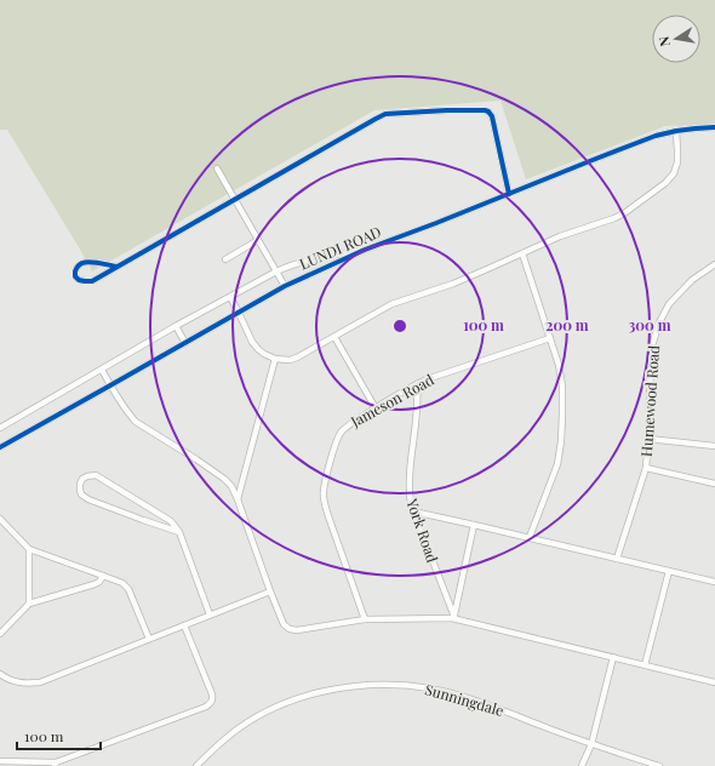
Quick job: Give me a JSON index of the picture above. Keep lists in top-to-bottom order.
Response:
{
  "streets": {
    "street": [
      "LUNDI ROAD",
      "Jameson Road",
      "Humewood Road",
      "York Road",
      "Sunningdale"
    ]
  },
  "crossings": [
    ["Jameson Road", "York Road"]
  ],
  "scale_bar": "100 m",
  "north": "left",
  "rings": ["100 m", "200 m", "300 m"]
}
